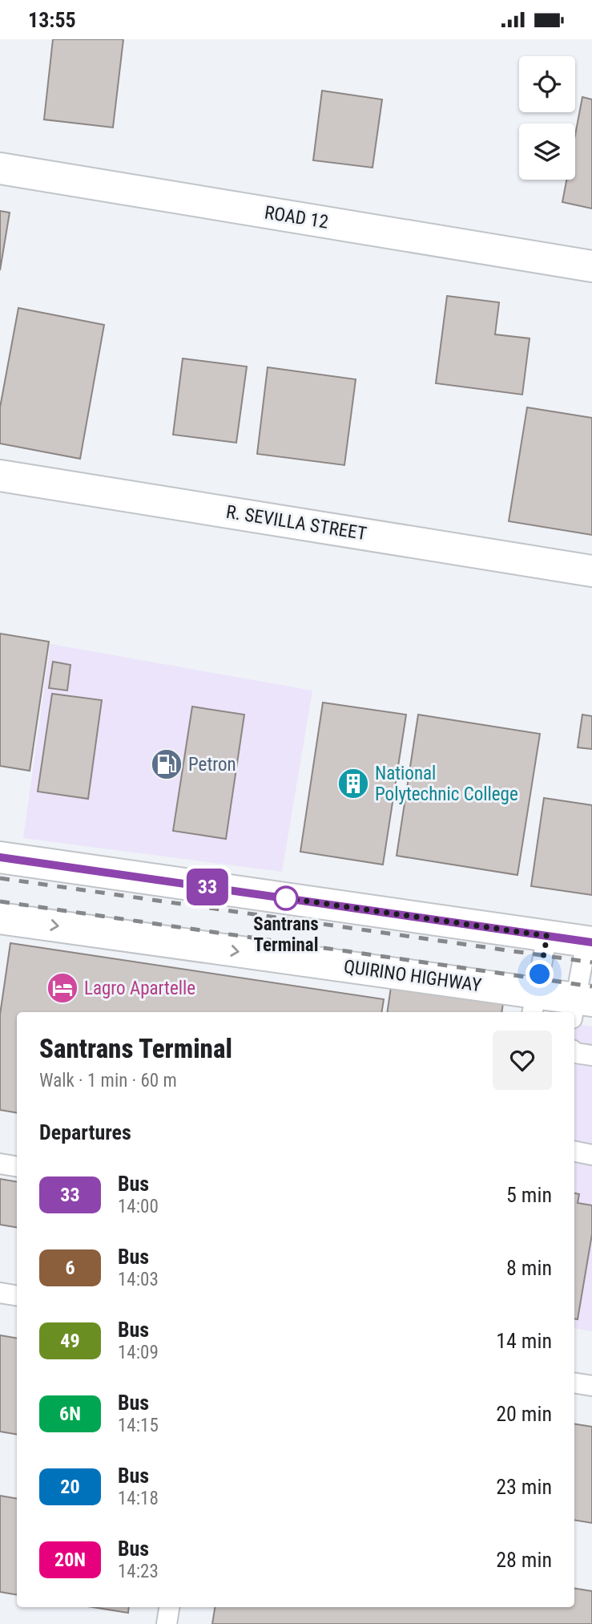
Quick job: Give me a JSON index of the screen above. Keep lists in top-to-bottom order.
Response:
{
  "streets": {
    "street": ["ROAD 12", "R. SEVILLA STREET", "QUIRINO HIGHWAY"]
  },
  "places": {
    "fuel station": ["Petron"],
    "building": ["National Polytechnic College"],
    "other": ["Santrans Terminal"],
    "hotel": ["Lagro Apartelle"]
  },
  "lines": ["bus line 33"],
  "page": {
    "status": "13:55",
    "on_map": "33",
    "heading": [
      ["Santrans Terminal", "Walk · 1 min · 60 m"],
      "Departures"
    ],
    "list": [
      {
        "mark": "33",
        "name": "Bus",
        "note": "14:00",
        "value": "5 min"
      },
      {
        "mark": "6",
        "name": "Bus",
        "note": "14:03",
        "value": "8 min"
      },
      {
        "mark": "49",
        "name": "Bus",
        "note": "14:09",
        "value": "14 min"
      },
      {
        "mark": "6N",
        "name": "Bus",
        "note": "14:15",
        "value": "20 min"
      },
      {
        "mark": "20",
        "name": "Bus",
        "note": "14:18",
        "value": "23 min"
      },
      {
        "mark": "20N",
        "name": "Bus",
        "note": "14:23",
        "value": "28 min"
      }
    ]
  }
}
